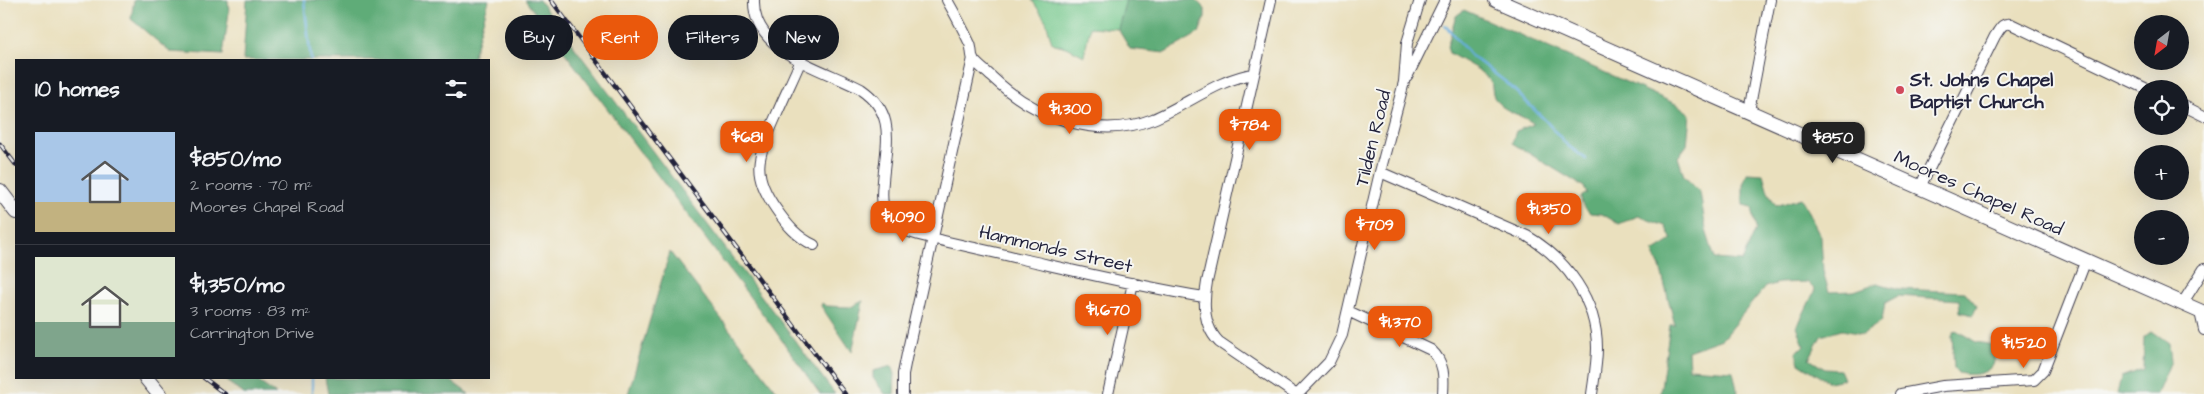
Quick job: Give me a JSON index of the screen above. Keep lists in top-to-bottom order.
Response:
{
  "streets": {
    "main road": ["Moores Chapel Road"],
    "street": ["Tilden Road", "Hammonds Street"]
  },
  "places": ["St. Johns Chapel Baptist Church"],
  "north": "bottom left",
  "page": {
    "map_buttons": ["+", "−"],
    "chip": [
      "Buy",
      "Rent",
      "Filters",
      "New"
    ],
    "heading": "10 homes",
    "price": [
      "$1,300",
      "$784",
      "$681",
      "$850",
      "$1,350",
      "$1,090",
      "$709",
      "$1,670",
      "$1,370",
      "$1,520"
    ],
    "list": [
      {
        "name": "$850/mo",
        "note": "2 rooms · 70 m² · Moores Chapel Road"
      },
      {
        "name": "$1,350/mo",
        "note": "3 rooms · 83 m² · Carrington Drive"
      }
    ]
  }
}
